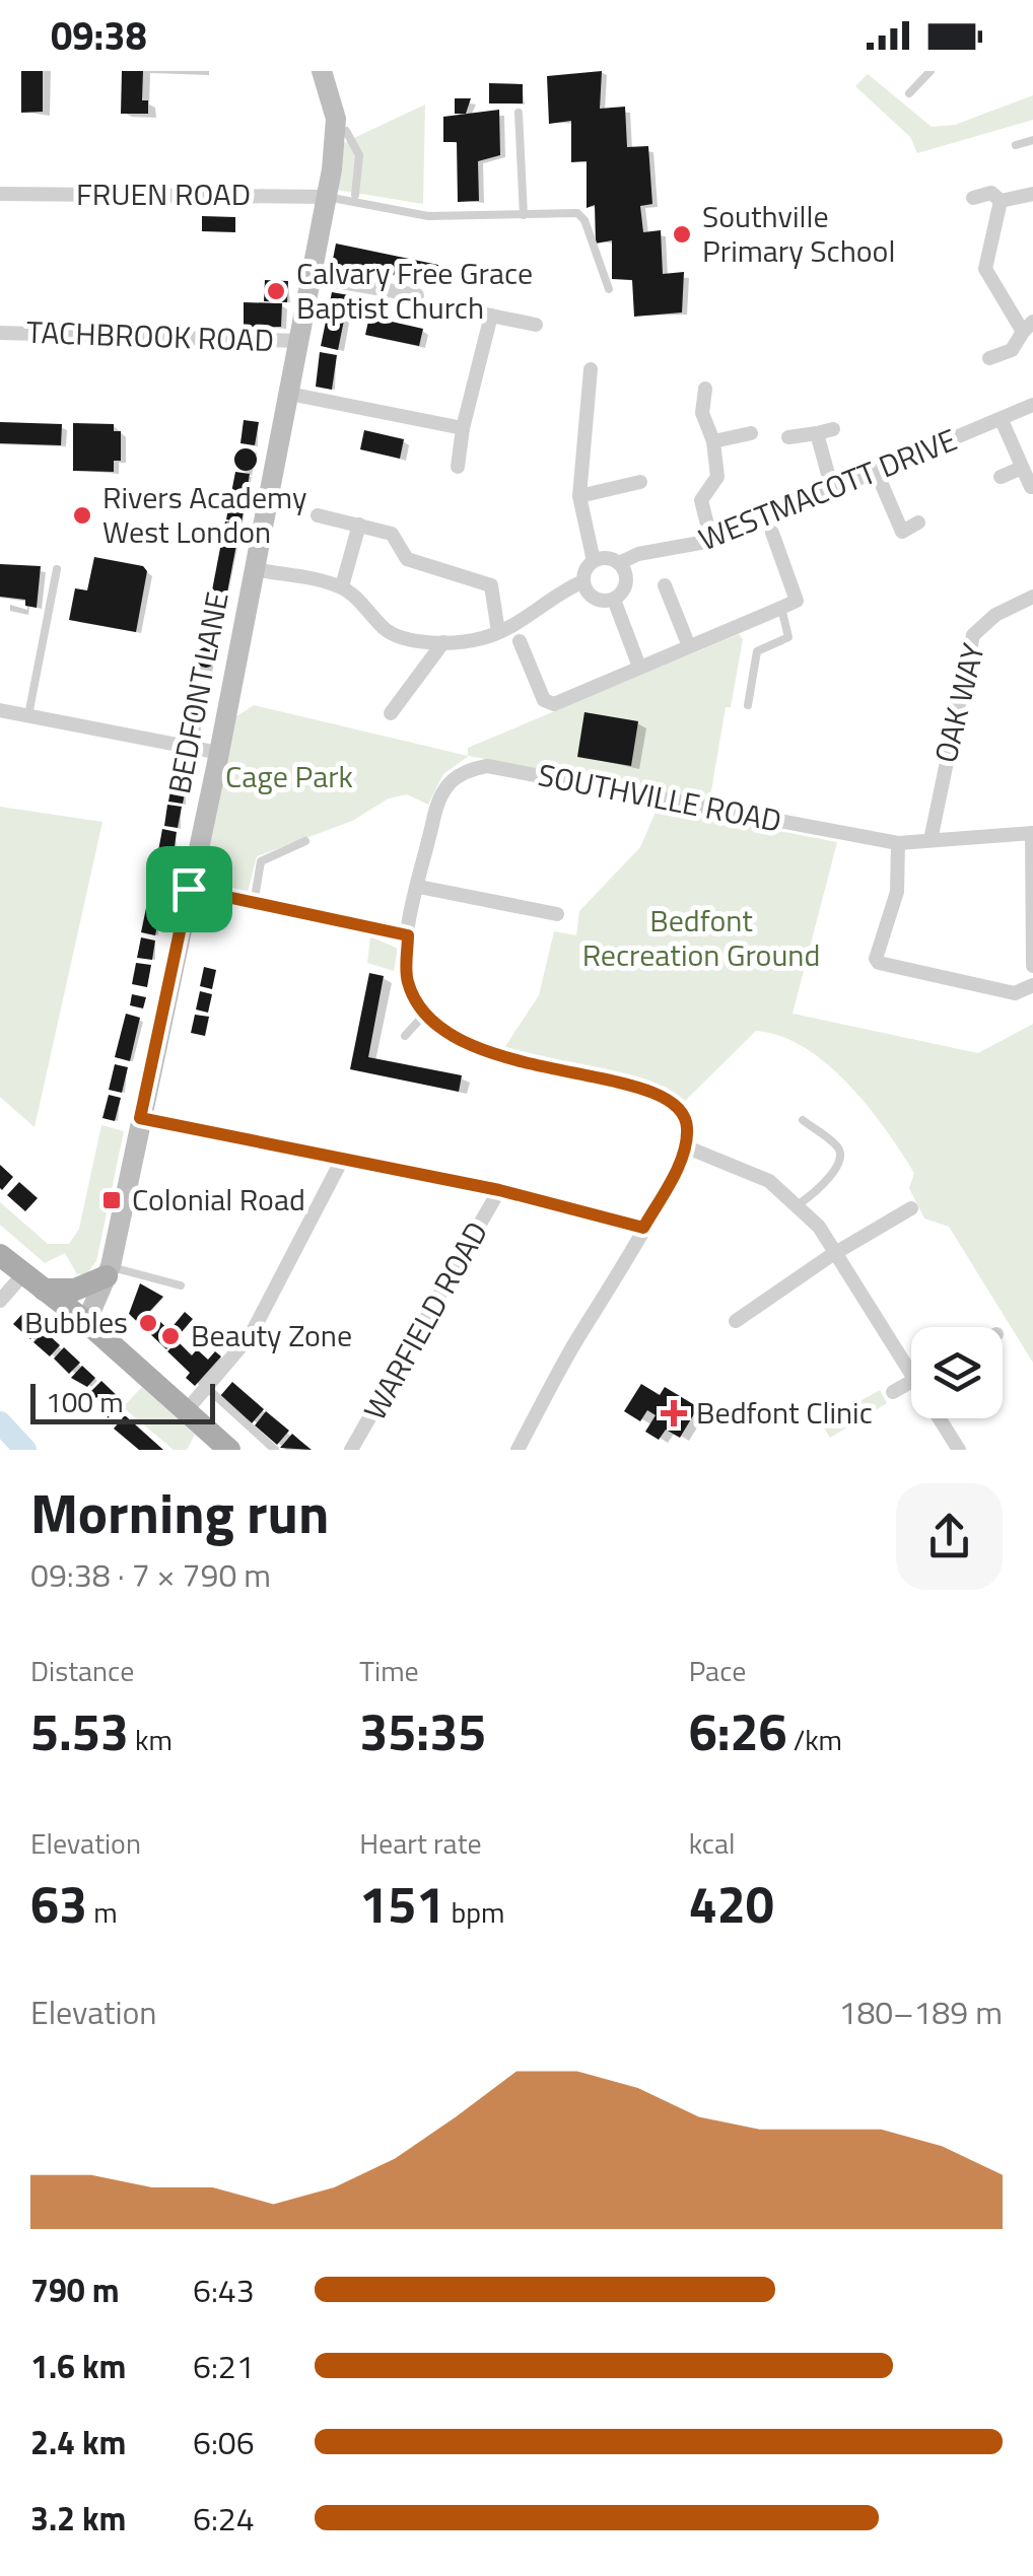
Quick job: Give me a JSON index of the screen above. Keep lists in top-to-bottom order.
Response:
{
  "streets": {
    "main road": ["BEDFONT LANE"],
    "street": [
      "FRUEN ROAD",
      "TACHBROOK ROAD",
      "WESTMACOTT DRIVE",
      "OAK WAY",
      "SOUTHVILLE ROAD",
      "WARFIELD ROAD"
    ]
  },
  "crossings": [
    ["FRUEN ROAD", "BEDFONT LANE"],
    ["TACHBROOK ROAD", "BEDFONT LANE"],
    ["OAK WAY", "SOUTHVILLE ROAD"]
  ],
  "parks": ["Cage Park", "Bedfont Recreation Ground"],
  "places": {
    "other": [
      "Southville Primary School",
      "Calvary Free Grace Baptist Church",
      "Rivers Academy West London",
      "Bubbles",
      "Beauty Zone"
    ],
    "transit": ["Colonial Road"],
    "health": ["Bedfont Clinic"]
  },
  "scale_bar": "100 m",
  "page": {
    "status": "09:38",
    "scale": "100 m",
    "heading": ["Morning run", "09:38 · 7 × 790 m"],
    "stats": [
      ["Distance", "5.53 km"],
      ["Time", "35:35"],
      ["Pace", "6:26 /km"],
      ["Elevation", "63 m"],
      ["Heart rate", "151 bpm"],
      ["kcal", "420"]
    ],
    "chart": ["Elevation", "180–189 m"],
    "list": [
      {
        "name": "790 m",
        "note": "6:43"
      },
      {
        "name": "1.6 km",
        "note": "6:21"
      },
      {
        "name": "2.4 km",
        "note": "6:06"
      },
      {
        "name": "3.2 km",
        "note": "6:24"
      }
    ]
  }
}
